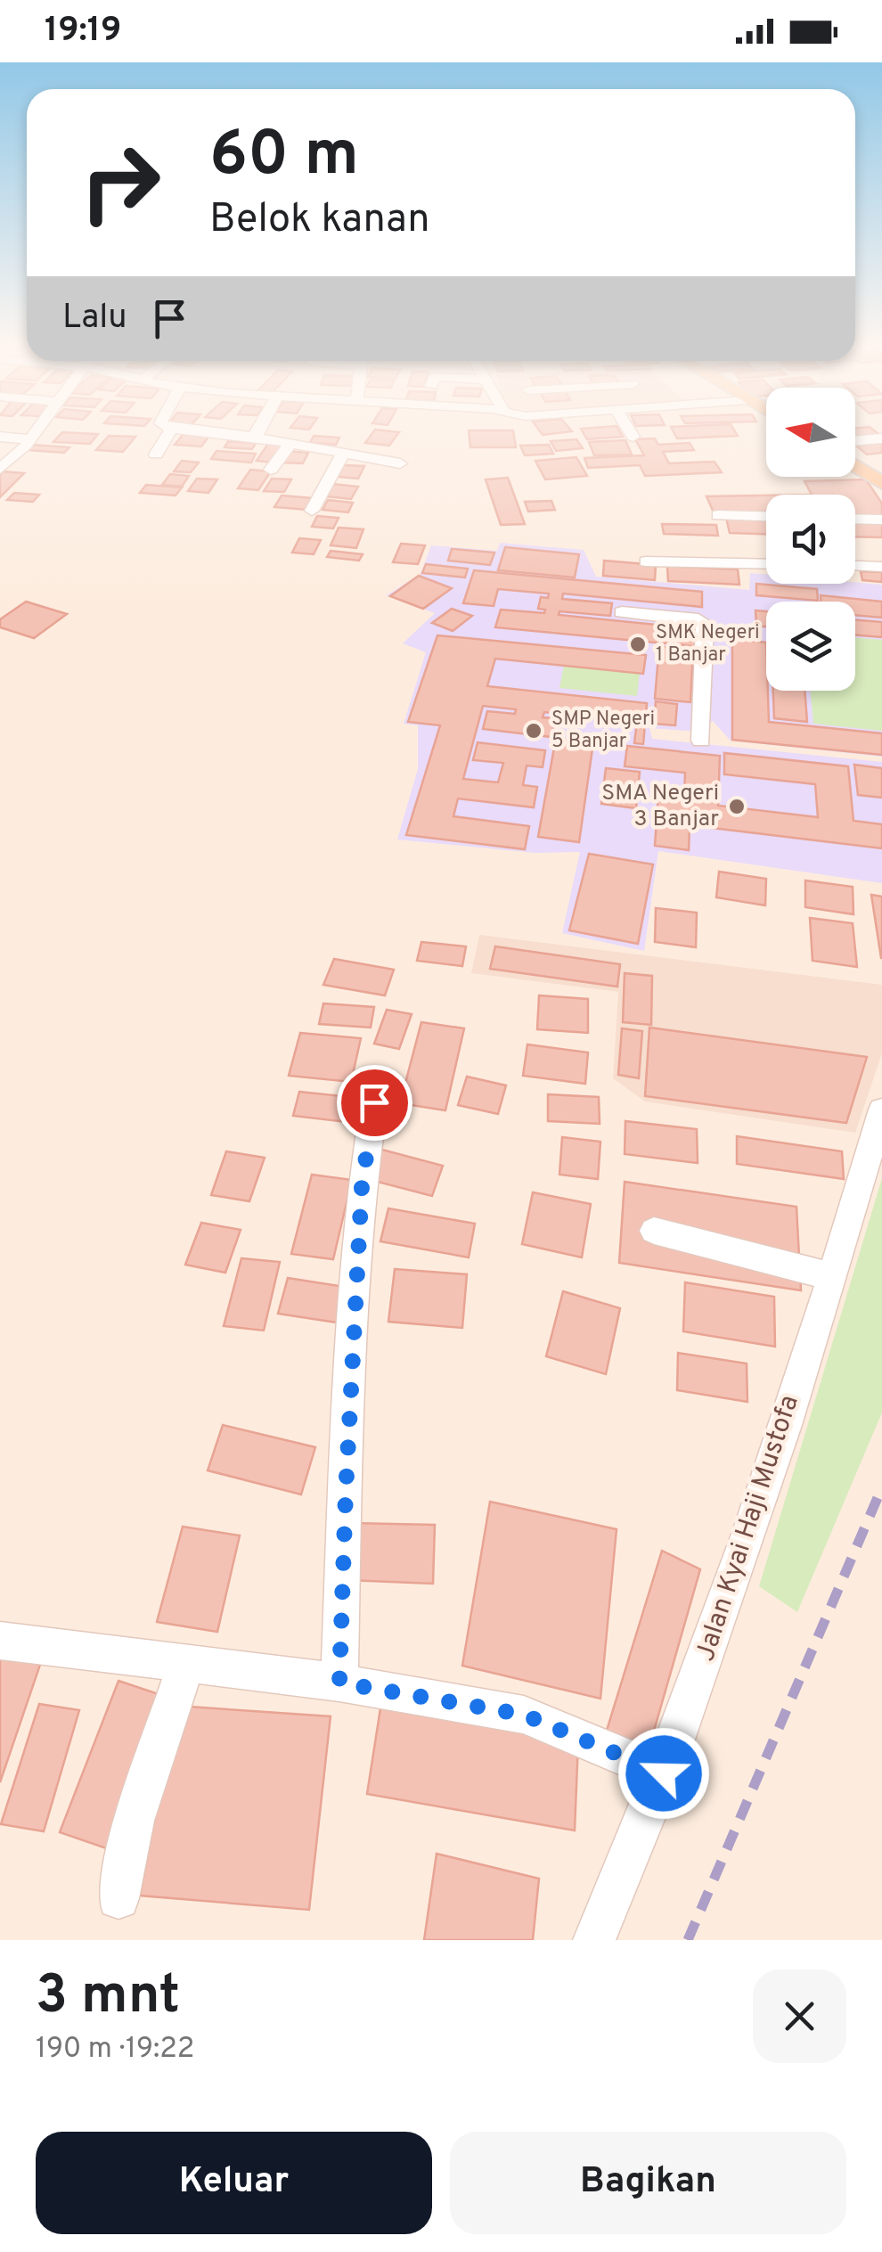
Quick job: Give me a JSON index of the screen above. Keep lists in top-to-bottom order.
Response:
{
  "streets": {
    "street": ["Jalan Kyai Haji Mustofa"]
  },
  "places": ["SMK Negeri 1 Banjar", "SMP Negeri 5 Banjar", "SMA Negeri 3 Banjar"],
  "north": "left",
  "page": {
    "status": "19:19",
    "turn": ["60 m", "Belok kanan"],
    "then": "Lalu",
    "heading": ["3 mnt", "190 m · 19:22"],
    "buttons": ["Keluar", "Bagikan"]
  }
}
